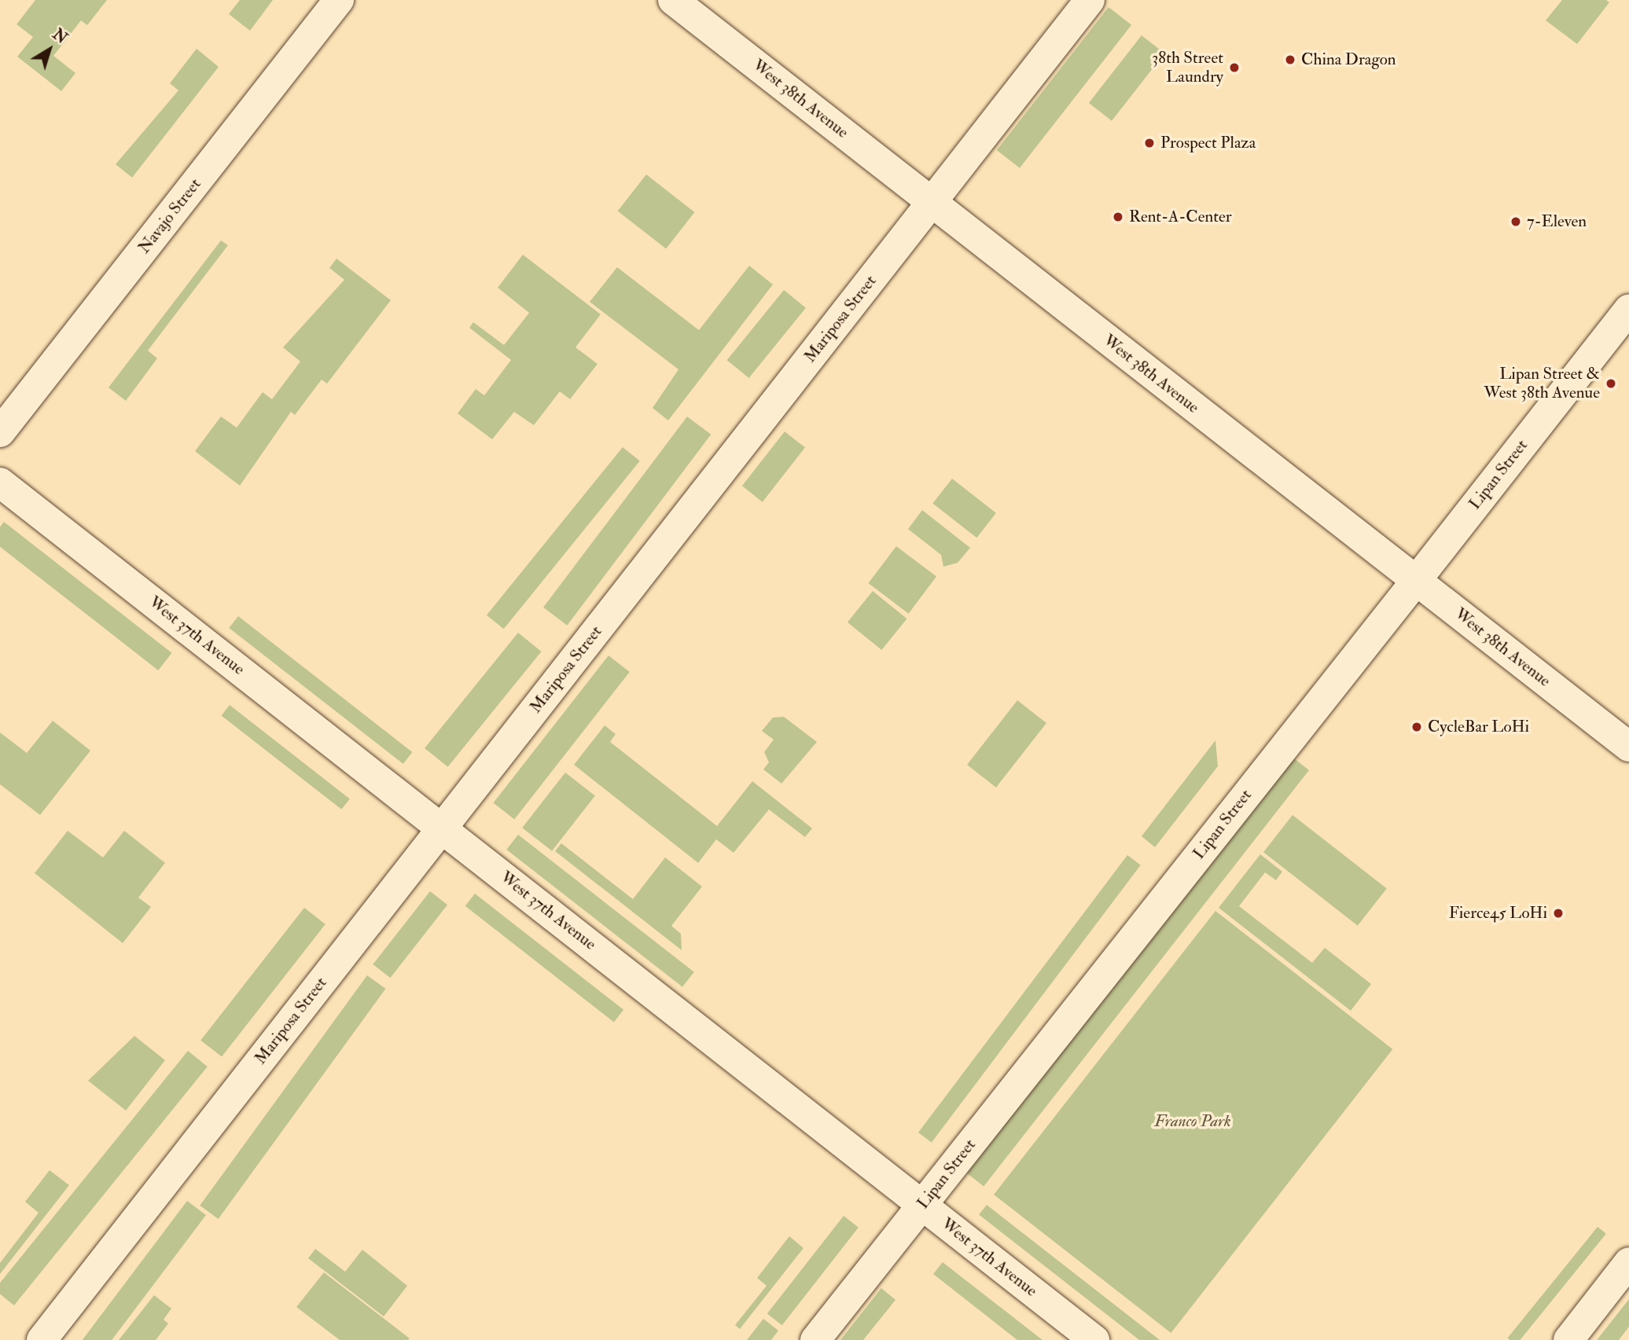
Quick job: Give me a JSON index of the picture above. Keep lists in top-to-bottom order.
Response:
{
  "streets": {
    "street": [
      "West 38th Avenue",
      "Navajo Street",
      "Mariposa Street",
      "Lipan Street",
      "West 37th Avenue"
    ]
  },
  "crossings": [
    ["West 38th Avenue", "Mariposa Street"],
    ["West 38th Avenue", "Lipan Street"],
    ["Mariposa Street", "West 37th Avenue"],
    ["Lipan Street", "West 37th Avenue"]
  ],
  "parks": ["Franco Park"],
  "places": [
    "China Dragon",
    "38th Street Laundry",
    "Prospect Plaza",
    "Rent-A-Center",
    "7-Eleven",
    "Lipan Street & West 38th Avenue",
    "CycleBar LoHi",
    "Fierce45 LoHi"
  ],
  "north": "top right"
}
